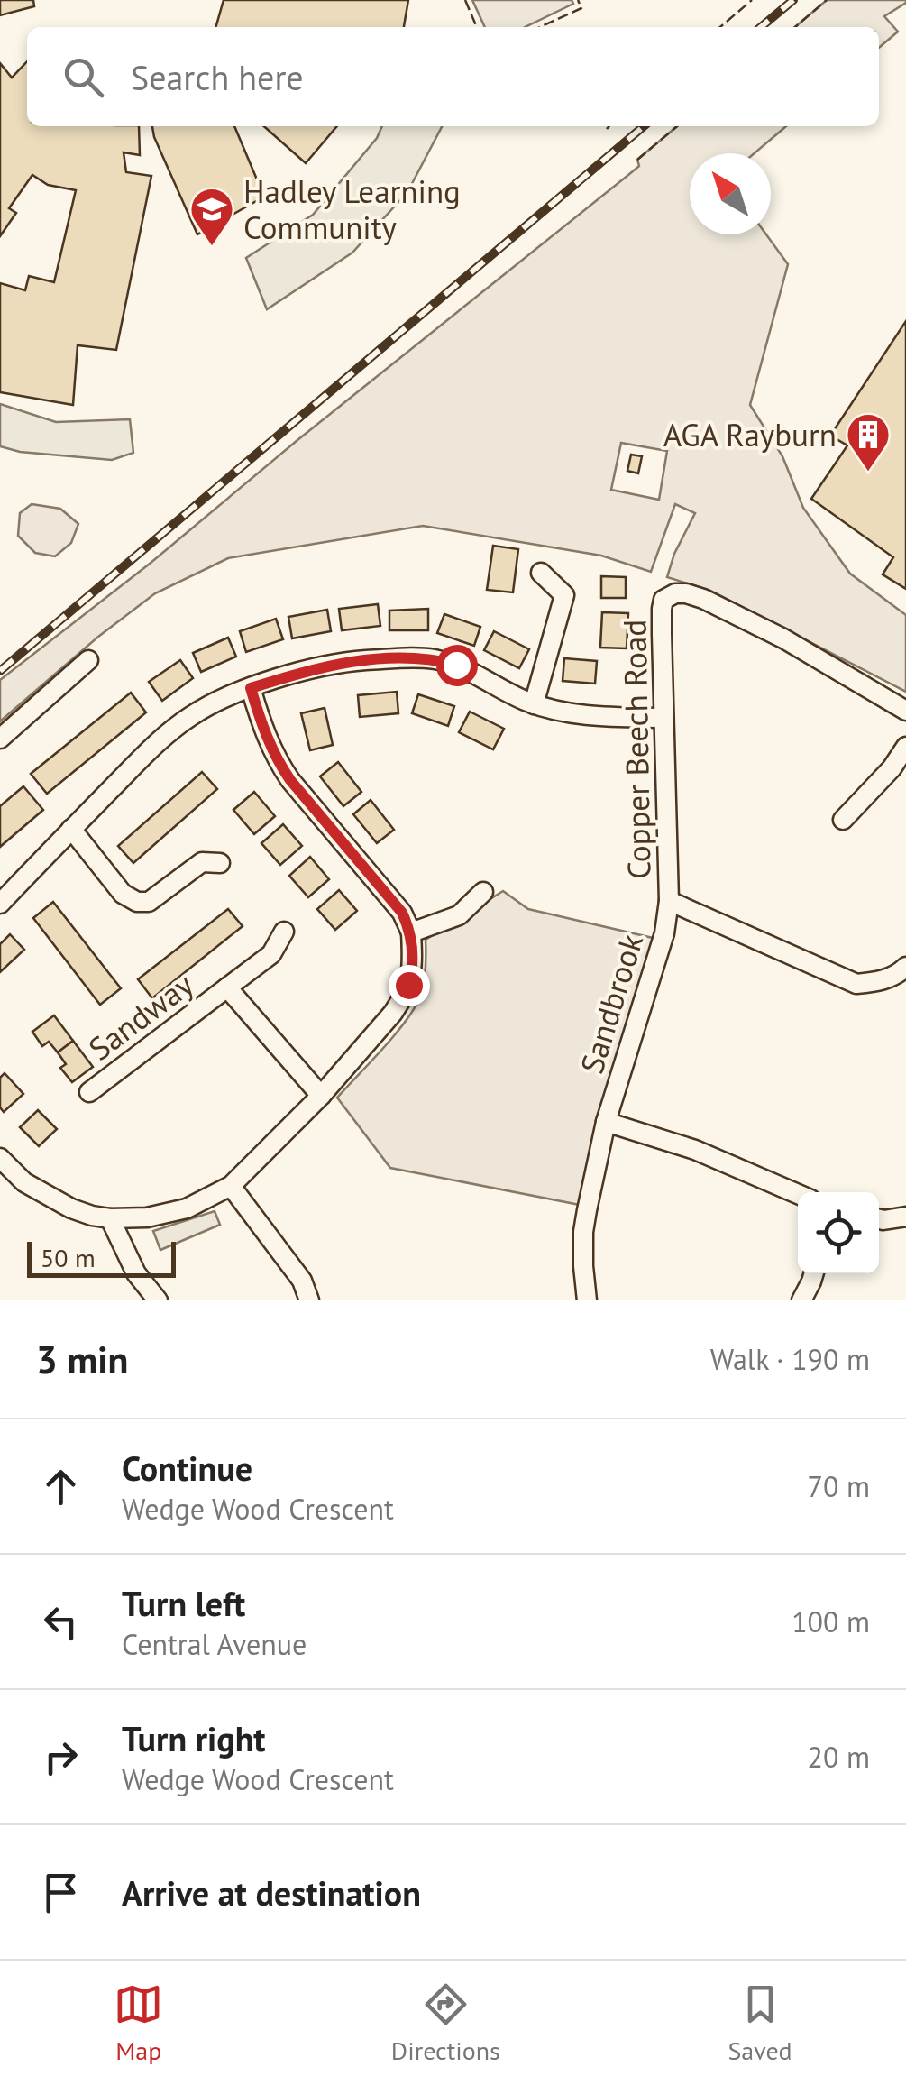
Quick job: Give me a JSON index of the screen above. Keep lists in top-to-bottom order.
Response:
{
  "streets": {
    "street": ["Copper Beech Road", "Sandbrook", "Sandway"]
  },
  "crossings": [
    ["Copper Beech Road", "Sandbrook"]
  ],
  "places": {
    "school or university": ["Hadley Learning Community"],
    "building": ["AGA Rayburn"]
  },
  "scale_bar": "50 m",
  "north": "top left",
  "page": {
    "search": "Search here",
    "scale": "50 m",
    "heading": ["3 min", "Walk · 190 m"],
    "list": [
      ["Continue", "Wedge Wood Crescent", "70 m"],
      ["Turn left", "Central Avenue", "100 m"],
      ["Turn right", "Wedge Wood Crescent", "20 m"],
      "Arrive at destination"
    ],
    "nav": ["Map", "Directions", "Saved"]
  }
}
